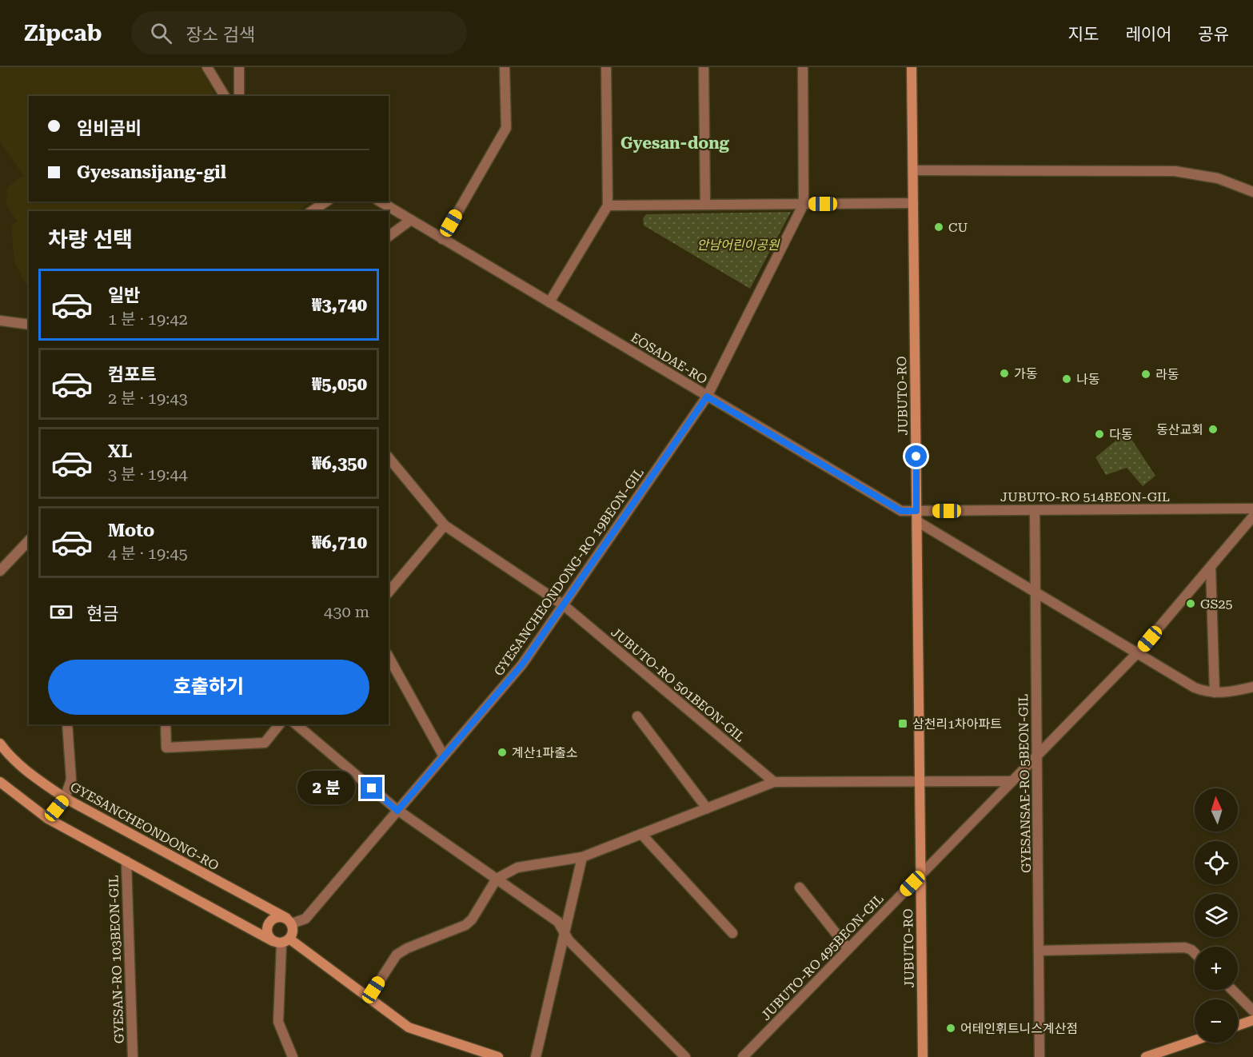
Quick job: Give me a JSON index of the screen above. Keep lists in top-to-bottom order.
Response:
{
  "streets": {
    "street": [
      "EOSADAE-RO",
      "JUBUTO-RO",
      "JUBUTO-RO 514BEON-GIL",
      "GYESANCHEONDONG-RO 19BEON-GIL",
      "JUBUTO-RO 501BEON-GIL",
      "GYESANSAE-RO 5BEON-GIL",
      "GYESANCHEONDONG-RO",
      "JUBUTO-RO 495BEON-GIL",
      "GYESAN-RO 103BEON-GIL"
    ]
  },
  "crossings": [
    ["EOSADAE-RO", "JUBUTO-RO"],
    ["EOSADAE-RO", "JUBUTO-RO 514BEON-GIL"],
    ["EOSADAE-RO", "GYESANCHEONDONG-RO 19BEON-GIL"],
    ["JUBUTO-RO", "JUBUTO-RO 514BEON-GIL"],
    ["JUBUTO-RO", "JUBUTO-RO 495BEON-GIL"],
    ["JUBUTO-RO 514BEON-GIL", "GYESANSAE-RO 5BEON-GIL"],
    ["GYESANCHEONDONG-RO 19BEON-GIL", "JUBUTO-RO 501BEON-GIL"],
    ["GYESANCHEONDONG-RO 19BEON-GIL", "GYESANCHEONDONG-RO"],
    ["GYESANSAE-RO 5BEON-GIL", "JUBUTO-RO 495BEON-GIL"]
  ],
  "districts": ["Gyesan-dong"],
  "parks": ["안남어린이공원"],
  "places": {
    "other": [
      "CU",
      "가동",
      "라동",
      "나동",
      "동산교회",
      "다동",
      "GS25",
      "계산1파출소",
      "어테인휘트니스계산점"
    ],
    "transit": ["삼천리1차아파트"]
  },
  "north": "top",
  "page": {
    "header": "Zipcab",
    "search": "장소 검색",
    "nav": ["지도", "레이어", "공유"],
    "banner": ["임비곰비", "Gyesansijang-gil"],
    "heading": "차량 선택",
    "list": [
      {
        "name": "일반",
        "note": "1 분 · 19:42",
        "value": "₩3,740"
      },
      {
        "name": "컴포트",
        "note": "2 분 · 19:43",
        "value": "₩5,050"
      },
      {
        "name": "XL",
        "note": "3 분 · 19:44",
        "value": "₩6,350"
      },
      {
        "name": "Moto",
        "note": "4 분 · 19:45",
        "value": "₩6,710"
      }
    ],
    "pay": ["현금", "430 m"],
    "buttons": "호출하기",
    "bubble": "2 분",
    "map_buttons": ["+", "−"]
  }
}
